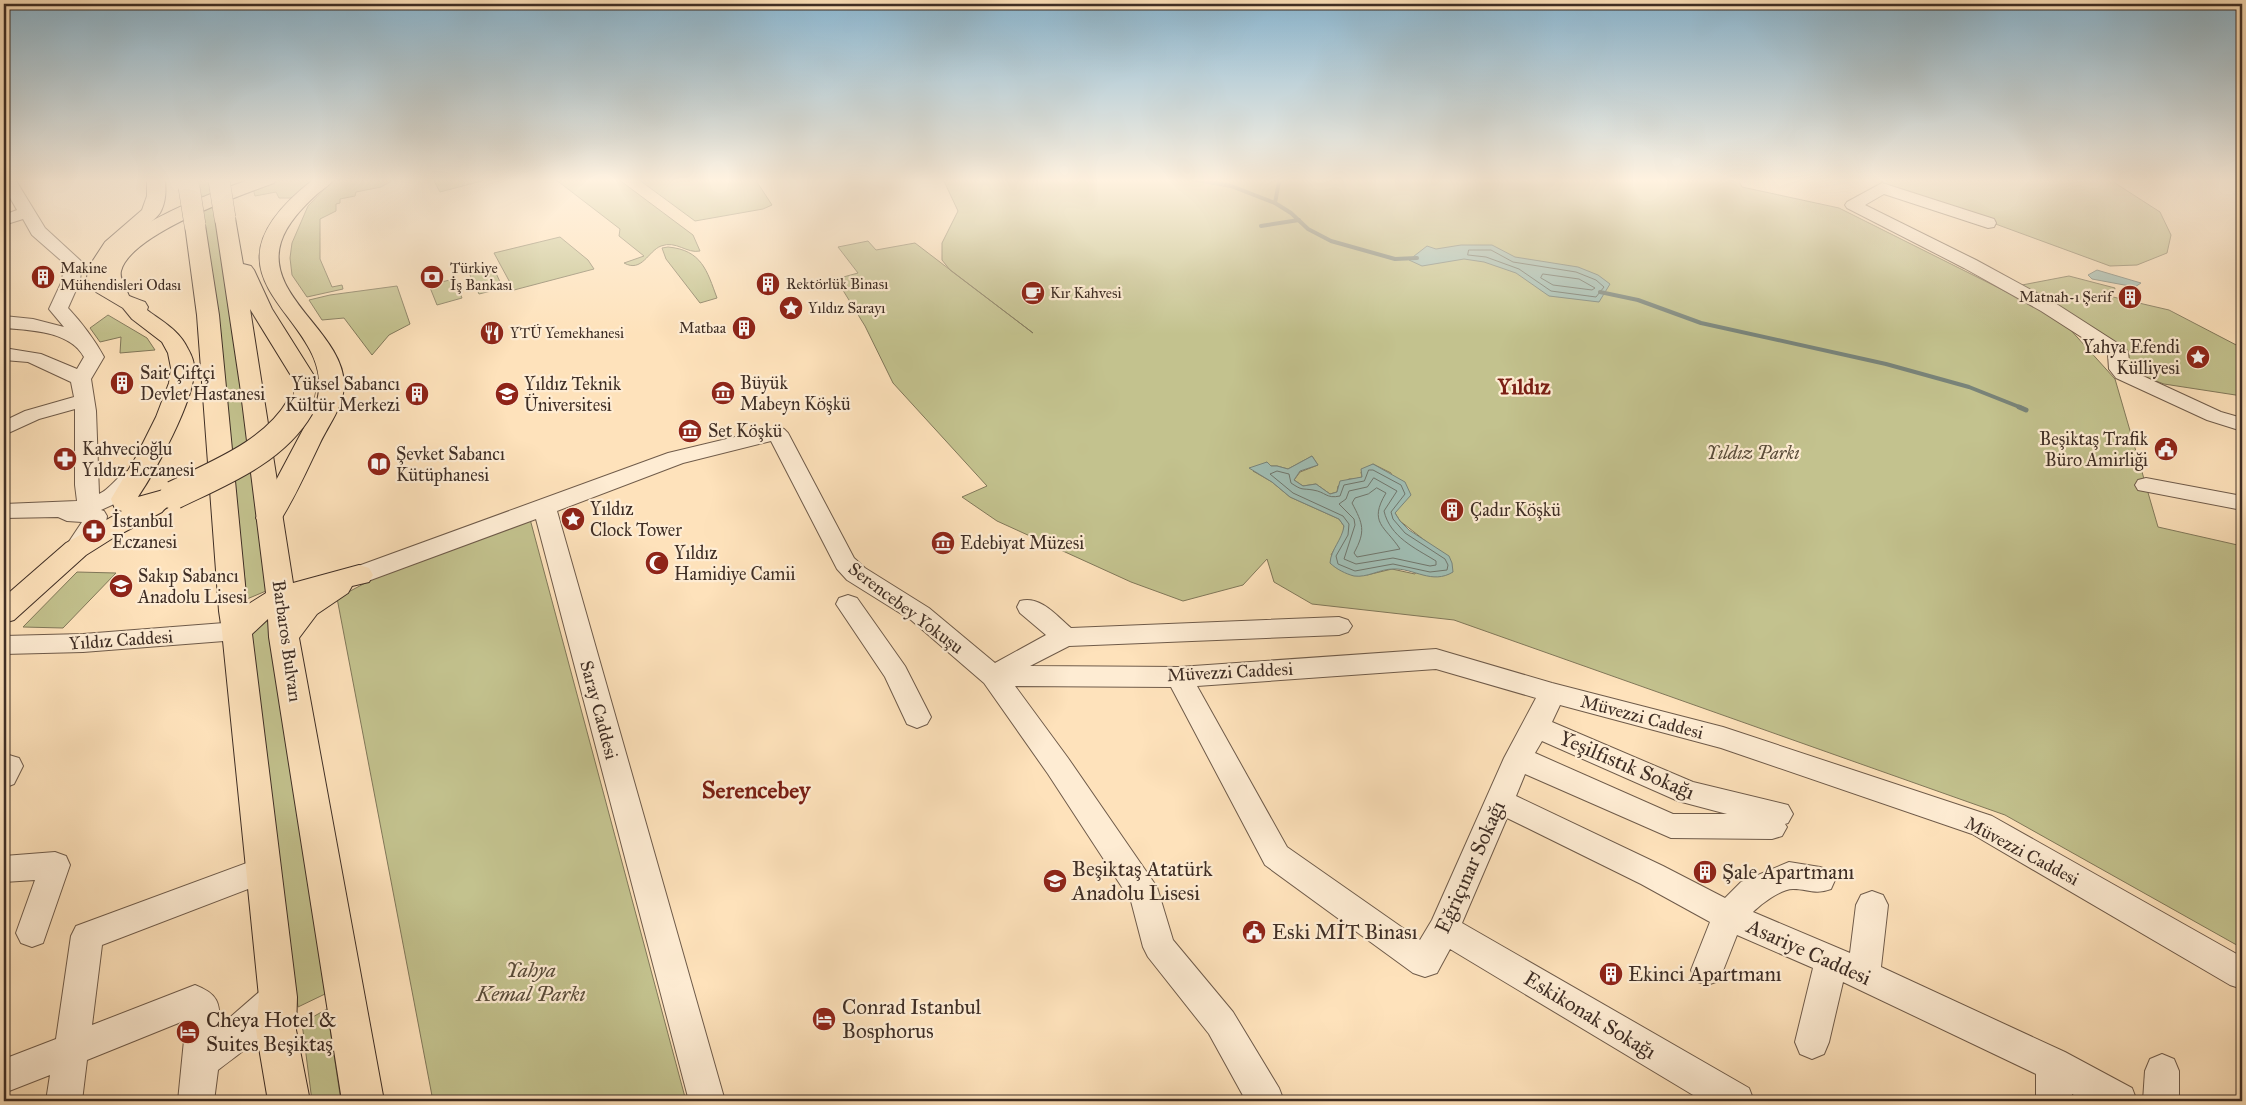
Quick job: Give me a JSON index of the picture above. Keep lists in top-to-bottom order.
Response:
{
  "streets": {
    "main road": ["Barbaros Bulvarı"],
    "street": [
      "Serencebey Yokuşu",
      "Yıldız Caddesi",
      "Müvezzi Caddesi",
      "Saray Caddesi",
      "Yeşilfıstık Sokağı",
      "Eğriçınar Sokağı",
      "Asariye Caddesi",
      "Eskikonak Sokağı"
    ]
  },
  "crossings": [
    ["Serencebey Yokuşu", "Müvezzi Caddesi"],
    ["Serencebey Yokuşu", "Saray Caddesi"],
    ["Müvezzi Caddesi", "Eğriçınar Sokağı"],
    ["Yeşilfıstık Sokağı", "Eğriçınar Sokağı"],
    ["Eğriçınar Sokağı", "Asariye Caddesi"],
    ["Eğriçınar Sokağı", "Eskikonak Sokağı"]
  ],
  "districts": ["Yıldız", "Serencebey"],
  "parks": ["Yıldız Parkı", "Yahya Kemal Parkı"],
  "places": {
    "building": [
      "Makine Mühendisleri Odası",
      "Rektörlük Binası",
      "Matnah-ı Şerif",
      "Matbaa",
      "Sait Çiftçi Devlet Hastanesi",
      "Yüksel Sabancı Kültür Merkezi",
      "Çadır Köşkü",
      "Şale Apartmanı",
      "Ekinci Apartmanı"
    ],
    "bank": ["Türkiye İş Bankası"],
    "cafe": ["Kır Kahvesi"],
    "place": ["Yıldız Sarayı", "Yahya Efendi Külliyesi", "Yıldız Clock Tower"],
    "restaurant": ["YTÜ Yemekhanesi"],
    "museum": ["Büyük Mabeyn Köşkü", "Set Köşkü", "Edebiyat Müzesi"],
    "school or university": ["Yıldız Teknik Üniversitesi", "Sakıp Sabancı Anadolu Lisesi", "Beşiktaş Atatürk Anadolu Lisesi"],
    "public building": ["Beşiktaş Trafik Büro Amirliği", "Eski MİT Binası"],
    "pharmacy": ["Kahvecioğlu Yıldız Eczanesi", "İstanbul Eczanesi"],
    "library": ["Şevket Sabancı Kütüphanesi"],
    "mosque": ["Yıldız Hamidiye Camii"],
    "hotel": ["Conrad Istanbul Bosphorus", "Cheya Hotel & Suites Beşiktaş"]
  }
}
